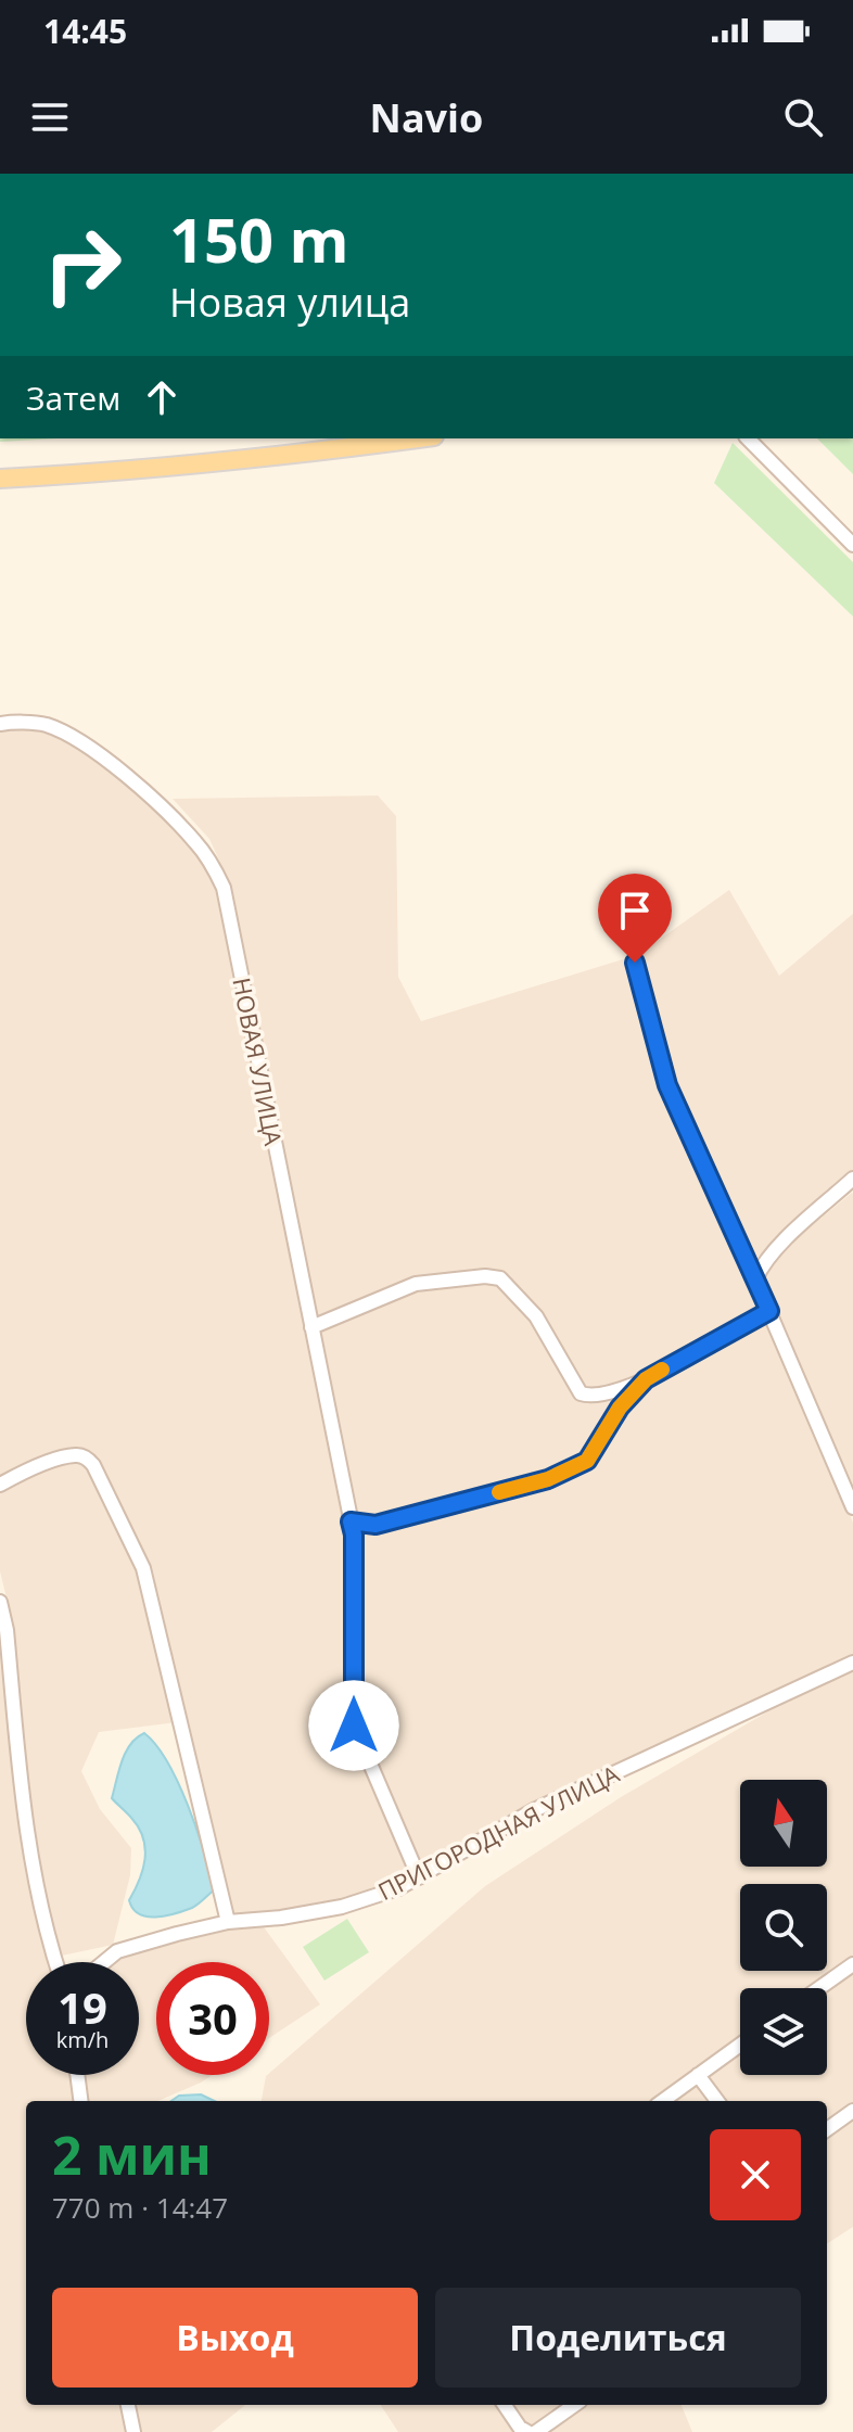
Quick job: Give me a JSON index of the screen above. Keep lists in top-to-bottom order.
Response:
{
  "streets": {
    "street": ["НОВАЯ УЛИЦА", "ПРИГОРОДНАЯ УЛИЦА"]
  },
  "crossings": [
    ["НОВАЯ УЛИЦА", "ПРИГОРОДНАЯ УЛИЦА"]
  ],
  "north": "top",
  "page": {
    "status": "14:45",
    "header": "Navio",
    "turn": ["150 m", "Новая улица"],
    "then": "Затем",
    "speed": "19 km/h",
    "limit": "30",
    "heading": ["2 мин", "770 m · 14:47"],
    "buttons": ["Выход", "Поделиться"]
  }
}
